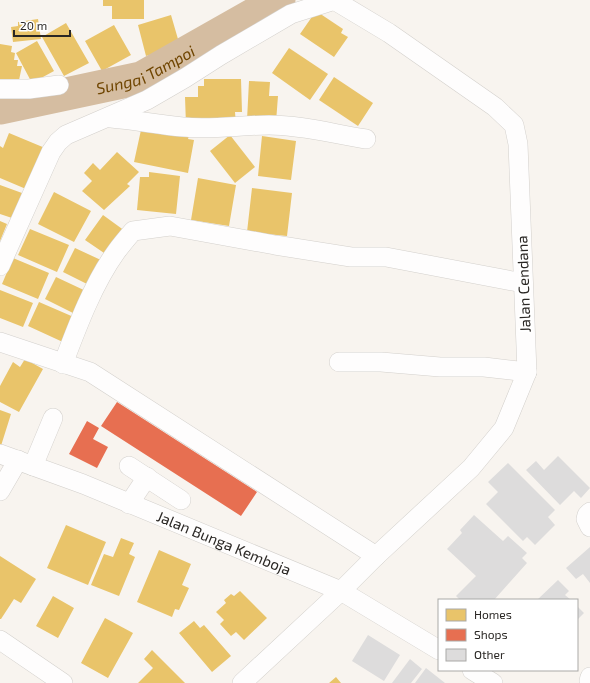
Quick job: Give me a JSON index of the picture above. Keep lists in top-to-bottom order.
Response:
{
  "streets": {
    "street": ["Jalan Cendana", "Jalan Bunga Kemboja"]
  },
  "crossings": [
    ["Jalan Cendana", "Jalan Bunga Kemboja"]
  ],
  "water": ["Sungai Tampoi"],
  "legend": ["Homes", "Shops", "Other"],
  "scale_bar": "20 m"
}
